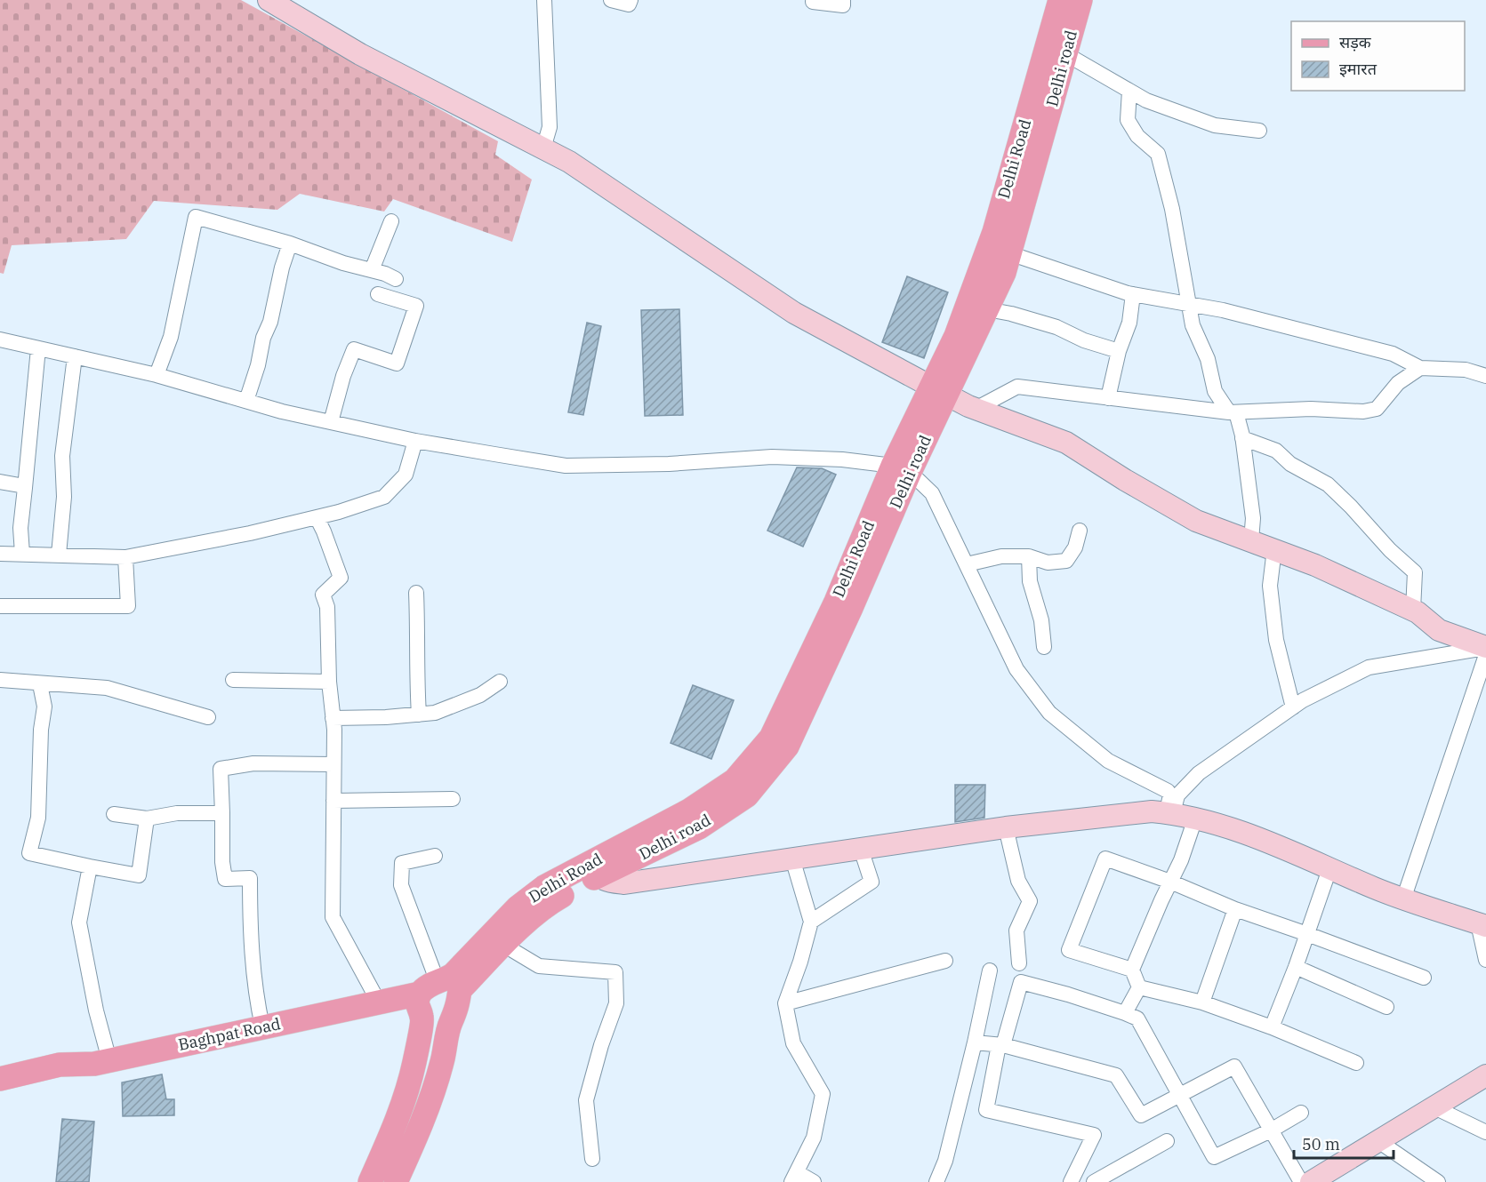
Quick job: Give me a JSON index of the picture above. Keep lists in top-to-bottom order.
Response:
{
  "streets": {
    "main road": ["Delhi road", "Delhi Road", "Baghpat Road"]
  },
  "crossings": [
    ["Delhi road", "Delhi Road"],
    ["Delhi Road", "Baghpat Road"]
  ],
  "legend": ["सड़क", "इमारत"],
  "scale_bar": "50 m"
}
